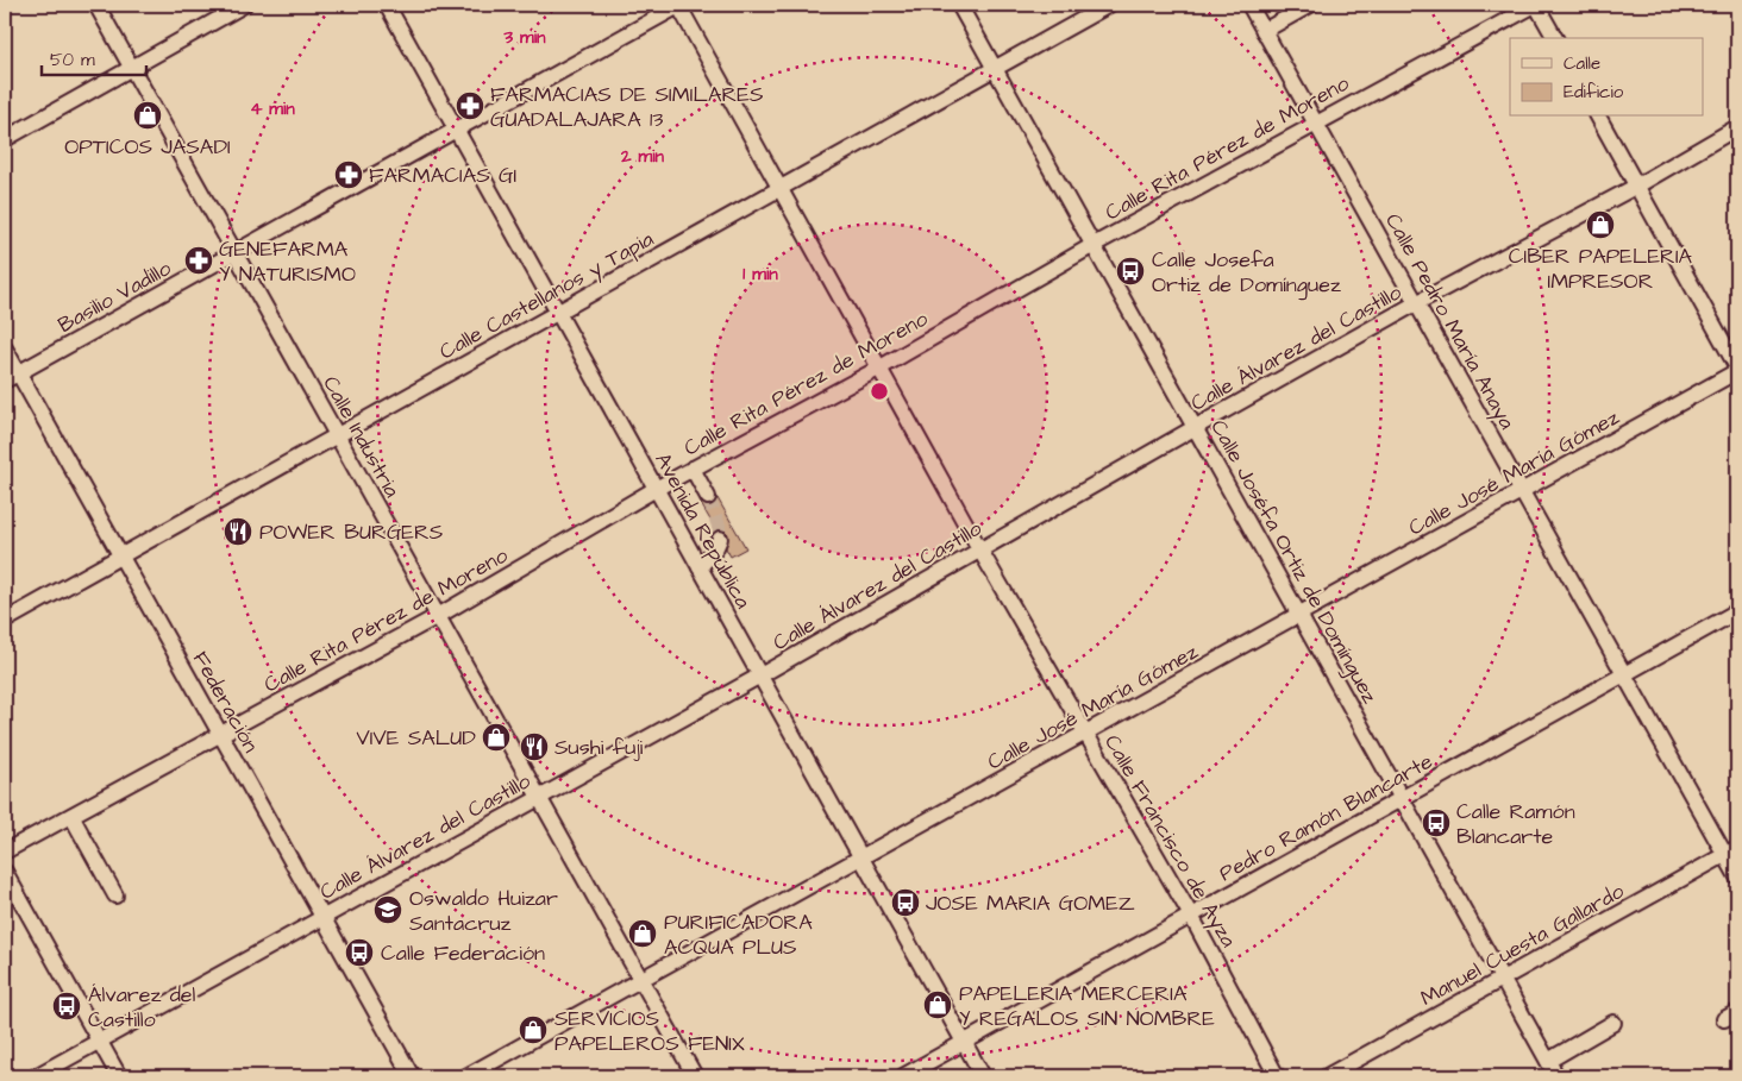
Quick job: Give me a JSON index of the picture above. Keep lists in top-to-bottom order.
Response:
{
  "streets": {
    "street": [
      "Calle Rita Pérez de Moreno",
      "Calle Castellanos y Tapia",
      "Basilio Vadillo",
      "Calle Pedro María Anaya",
      "Calle Álvarez del Castillo",
      "Calle Industria",
      "Calle José María Gómez",
      "Avenida República",
      "Calle Joséfa Ortiz de Domínguez",
      "Federación",
      "Pedro Ramón Blancarte",
      "Calle Francisco de Ayza",
      "Manuel Cuesta Gallardo"
    ]
  },
  "crossings": [
    ["Calle Rita Pérez de Moreno", "Calle Pedro María Anaya"],
    ["Calle Rita Pérez de Moreno", "Calle Industria"],
    ["Calle Rita Pérez de Moreno", "Avenida República"],
    ["Calle Rita Pérez de Moreno", "Calle Joséfa Ortiz de Domínguez"],
    ["Calle Rita Pérez de Moreno", "Federación"],
    ["Calle Rita Pérez de Moreno", "Calle Francisco de Ayza"],
    ["Calle Castellanos y Tapia", "Calle Industria"],
    ["Calle Castellanos y Tapia", "Avenida República"],
    ["Calle Castellanos y Tapia", "Calle Joséfa Ortiz de Domínguez"],
    ["Calle Castellanos y Tapia", "Federación"],
    ["Calle Castellanos y Tapia", "Calle Francisco de Ayza"],
    ["Basilio Vadillo", "Calle Industria"],
    ["Basilio Vadillo", "Avenida República"],
    ["Basilio Vadillo", "Federación"],
    ["Basilio Vadillo", "Calle Francisco de Ayza"],
    ["Calle Pedro María Anaya", "Calle Álvarez del Castillo"],
    ["Calle Pedro María Anaya", "Calle José María Gómez"],
    ["Calle Pedro María Anaya", "Pedro Ramón Blancarte"],
    ["Calle Pedro María Anaya", "Manuel Cuesta Gallardo"],
    ["Calle Álvarez del Castillo", "Calle Industria"],
    ["Calle Álvarez del Castillo", "Avenida República"],
    ["Calle Álvarez del Castillo", "Calle Joséfa Ortiz de Domínguez"],
    ["Calle Álvarez del Castillo", "Federación"],
    ["Calle Álvarez del Castillo", "Calle Francisco de Ayza"],
    ["Calle Industria", "Calle José María Gómez"],
    ["Calle José María Gómez", "Avenida República"],
    ["Calle José María Gómez", "Calle Joséfa Ortiz de Domínguez"],
    ["Calle José María Gómez", "Calle Francisco de Ayza"],
    ["Avenida República", "Pedro Ramón Blancarte"],
    ["Calle Joséfa Ortiz de Domínguez", "Pedro Ramón Blancarte"],
    ["Calle Joséfa Ortiz de Domínguez", "Manuel Cuesta Gallardo"],
    ["Pedro Ramón Blancarte", "Calle Francisco de Ayza"]
  ],
  "places": {
    "pharmacy": ["FARMACIAS DE SIMILARES GUADALAJARA 13", "FARMACIAS GI", "GENEFARMA Y NATURISMO"],
    "shop": [
      "OPTICOS JASADI",
      "CIBER PAPELERIA IMPRESOR",
      "VIVE SALUD",
      "PURIFICADORA ACQUA PLUS",
      "PAPELERIA MERCERIA Y REGALOS SIN NOMBRE",
      "SERVICIOS PAPELEROS FENIX"
    ],
    "bus stop": [
      "Calle Josefa Ortiz de Domínguez",
      "Calle Ramón Blancarte",
      "JOSE MARIA GOMEZ",
      "Calle Federación",
      "Álvarez del Castillo"
    ],
    "restaurant": ["POWER BURGERS", "Sushi fuji"],
    "school or university": ["Oswaldo Huizar Santacruz"]
  },
  "legend": ["Calle", "Edificio"],
  "scale_bar": "50 m",
  "rings": [
    "3 min",
    "4 min",
    "2 min",
    "1 min"
  ]
}
